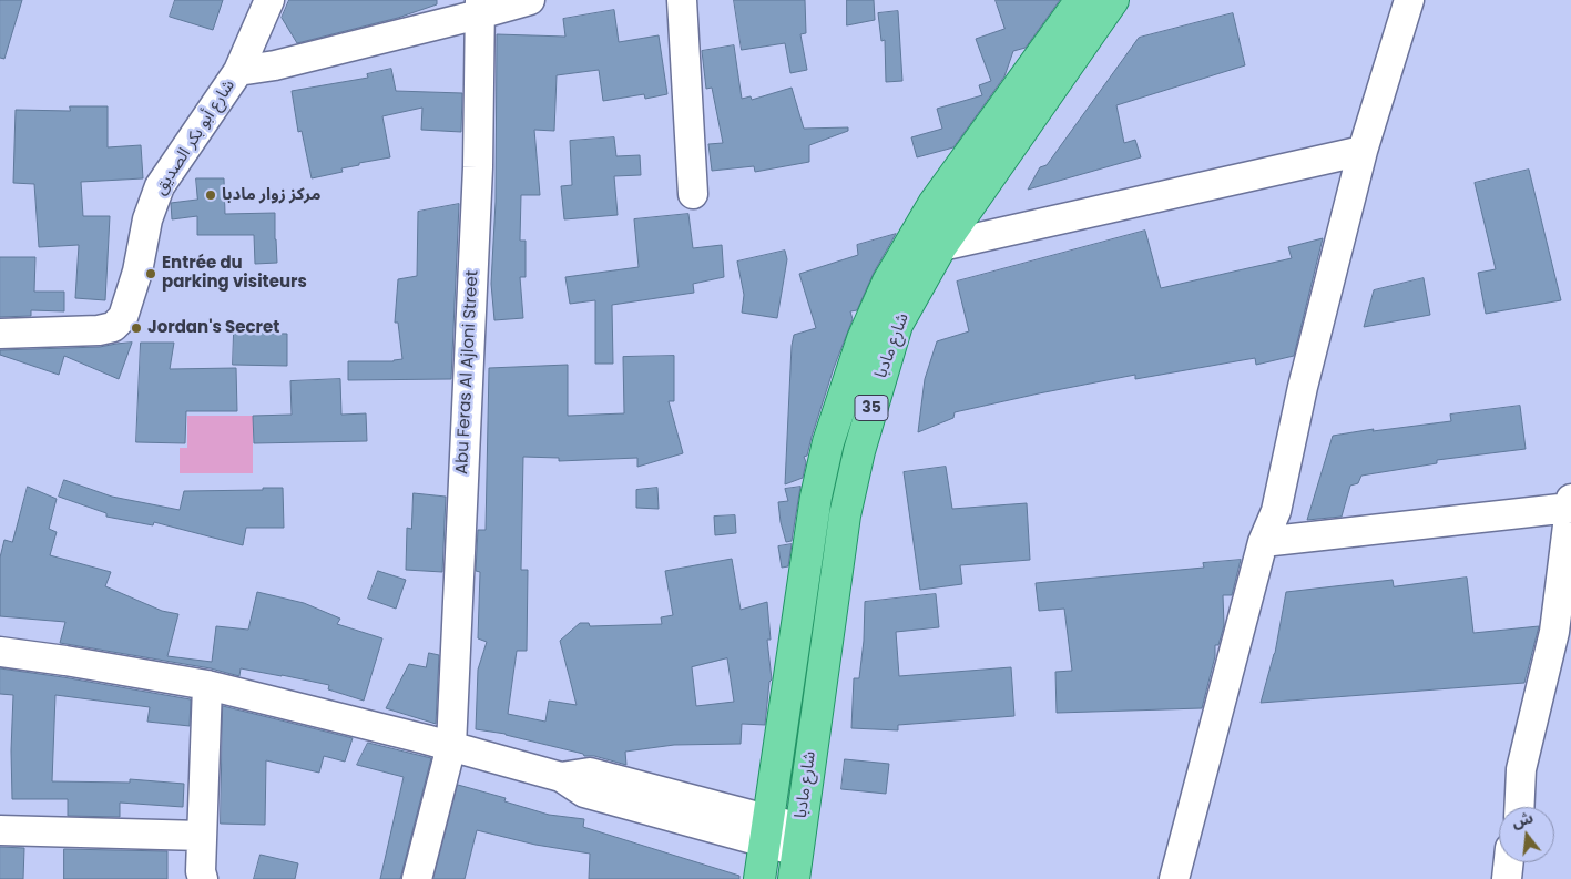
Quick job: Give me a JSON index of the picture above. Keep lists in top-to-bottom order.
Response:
{
  "streets": {
    "main road": ["شارع مادبا", "35"],
    "street": ["شارع أبو بكر الصديق", "Abu Feras Al Ajloni Street"]
  },
  "places": ["مركز زوار مادبا", "Entrée du parking visiteurs", "Jordan's Secret"],
  "north": "top"
}
